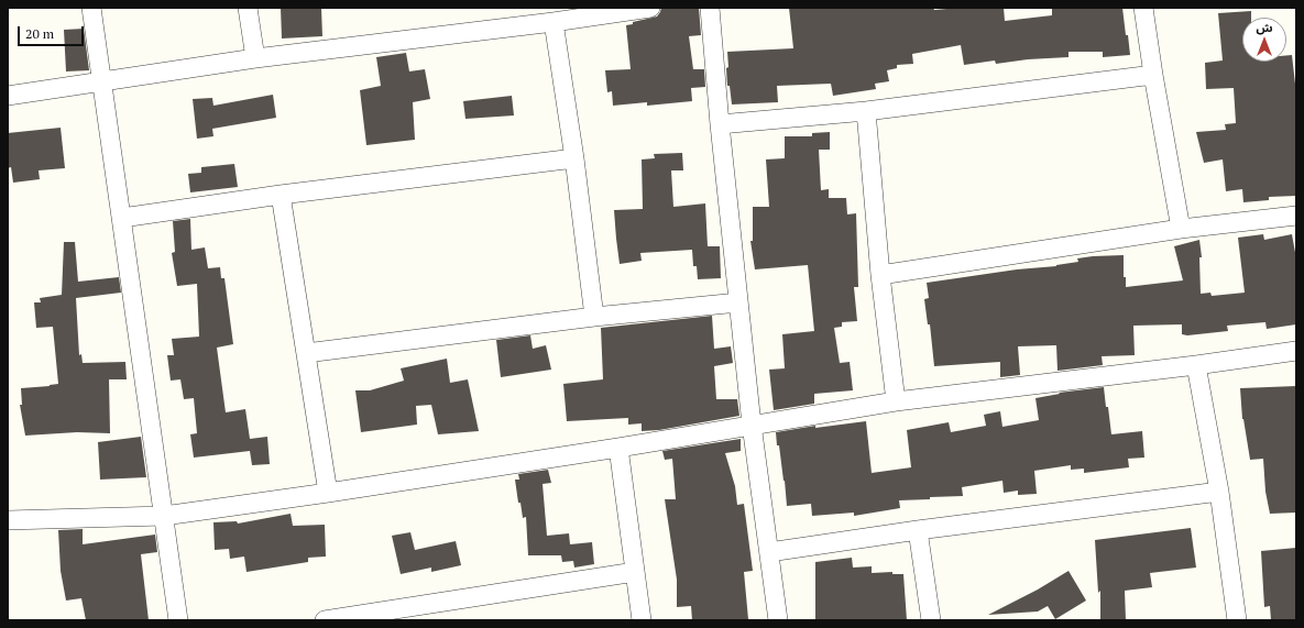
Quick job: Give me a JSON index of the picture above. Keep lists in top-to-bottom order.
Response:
{
  "scale_bar": "20 m",
  "north": "top"
}
